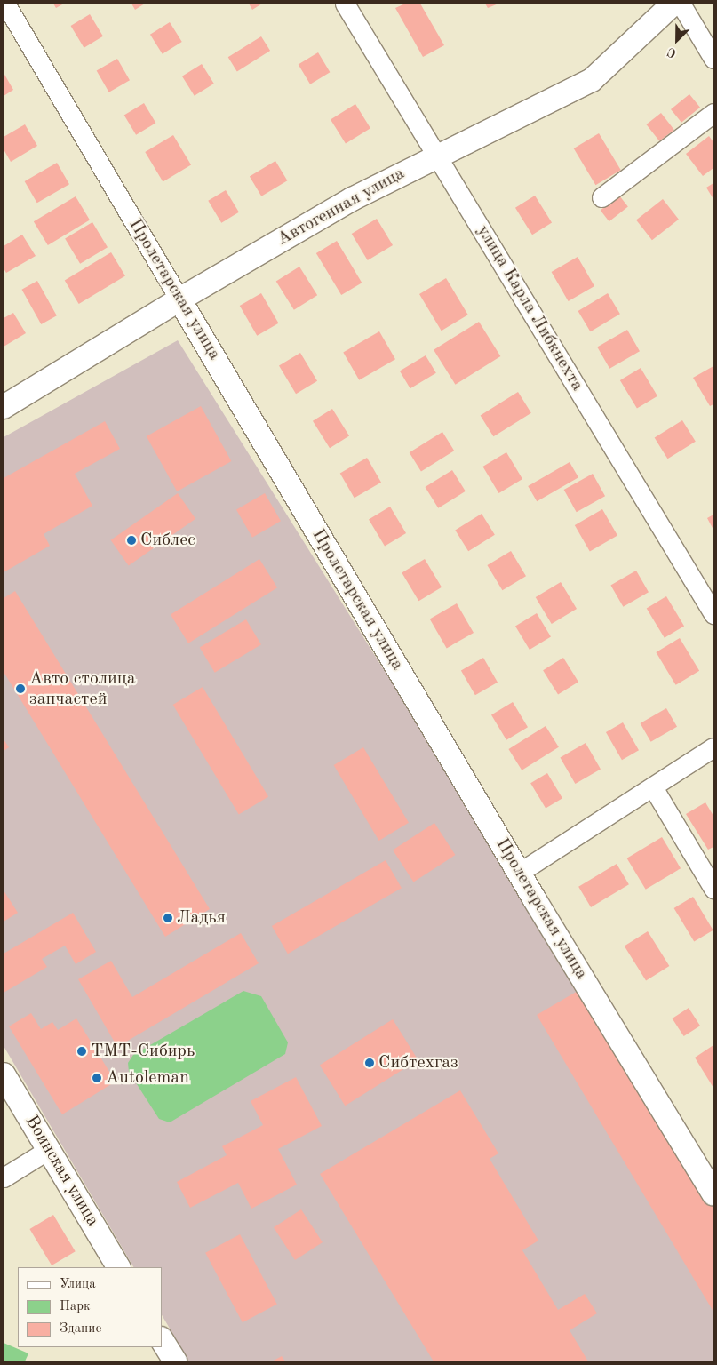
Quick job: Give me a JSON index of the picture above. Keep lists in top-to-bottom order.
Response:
{
  "streets": {
    "street": [
      "Автогенная улица",
      "Пролетарская улица",
      "улица Карла Либкнехта",
      "Воинская улица"
    ]
  },
  "crossings": [
    ["Автогенная улица", "Пролетарская улица"],
    ["Автогенная улица", "улица Карла Либкнехта"]
  ],
  "places": [
    "Сиблес",
    "Авто столица запчастей",
    "Ладья",
    "ТМТ-Сибирь",
    "Сибтехгаз",
    "Autoleman"
  ],
  "legend": ["Улица", "Парк", "Здание"],
  "north": "bottom left"
}
